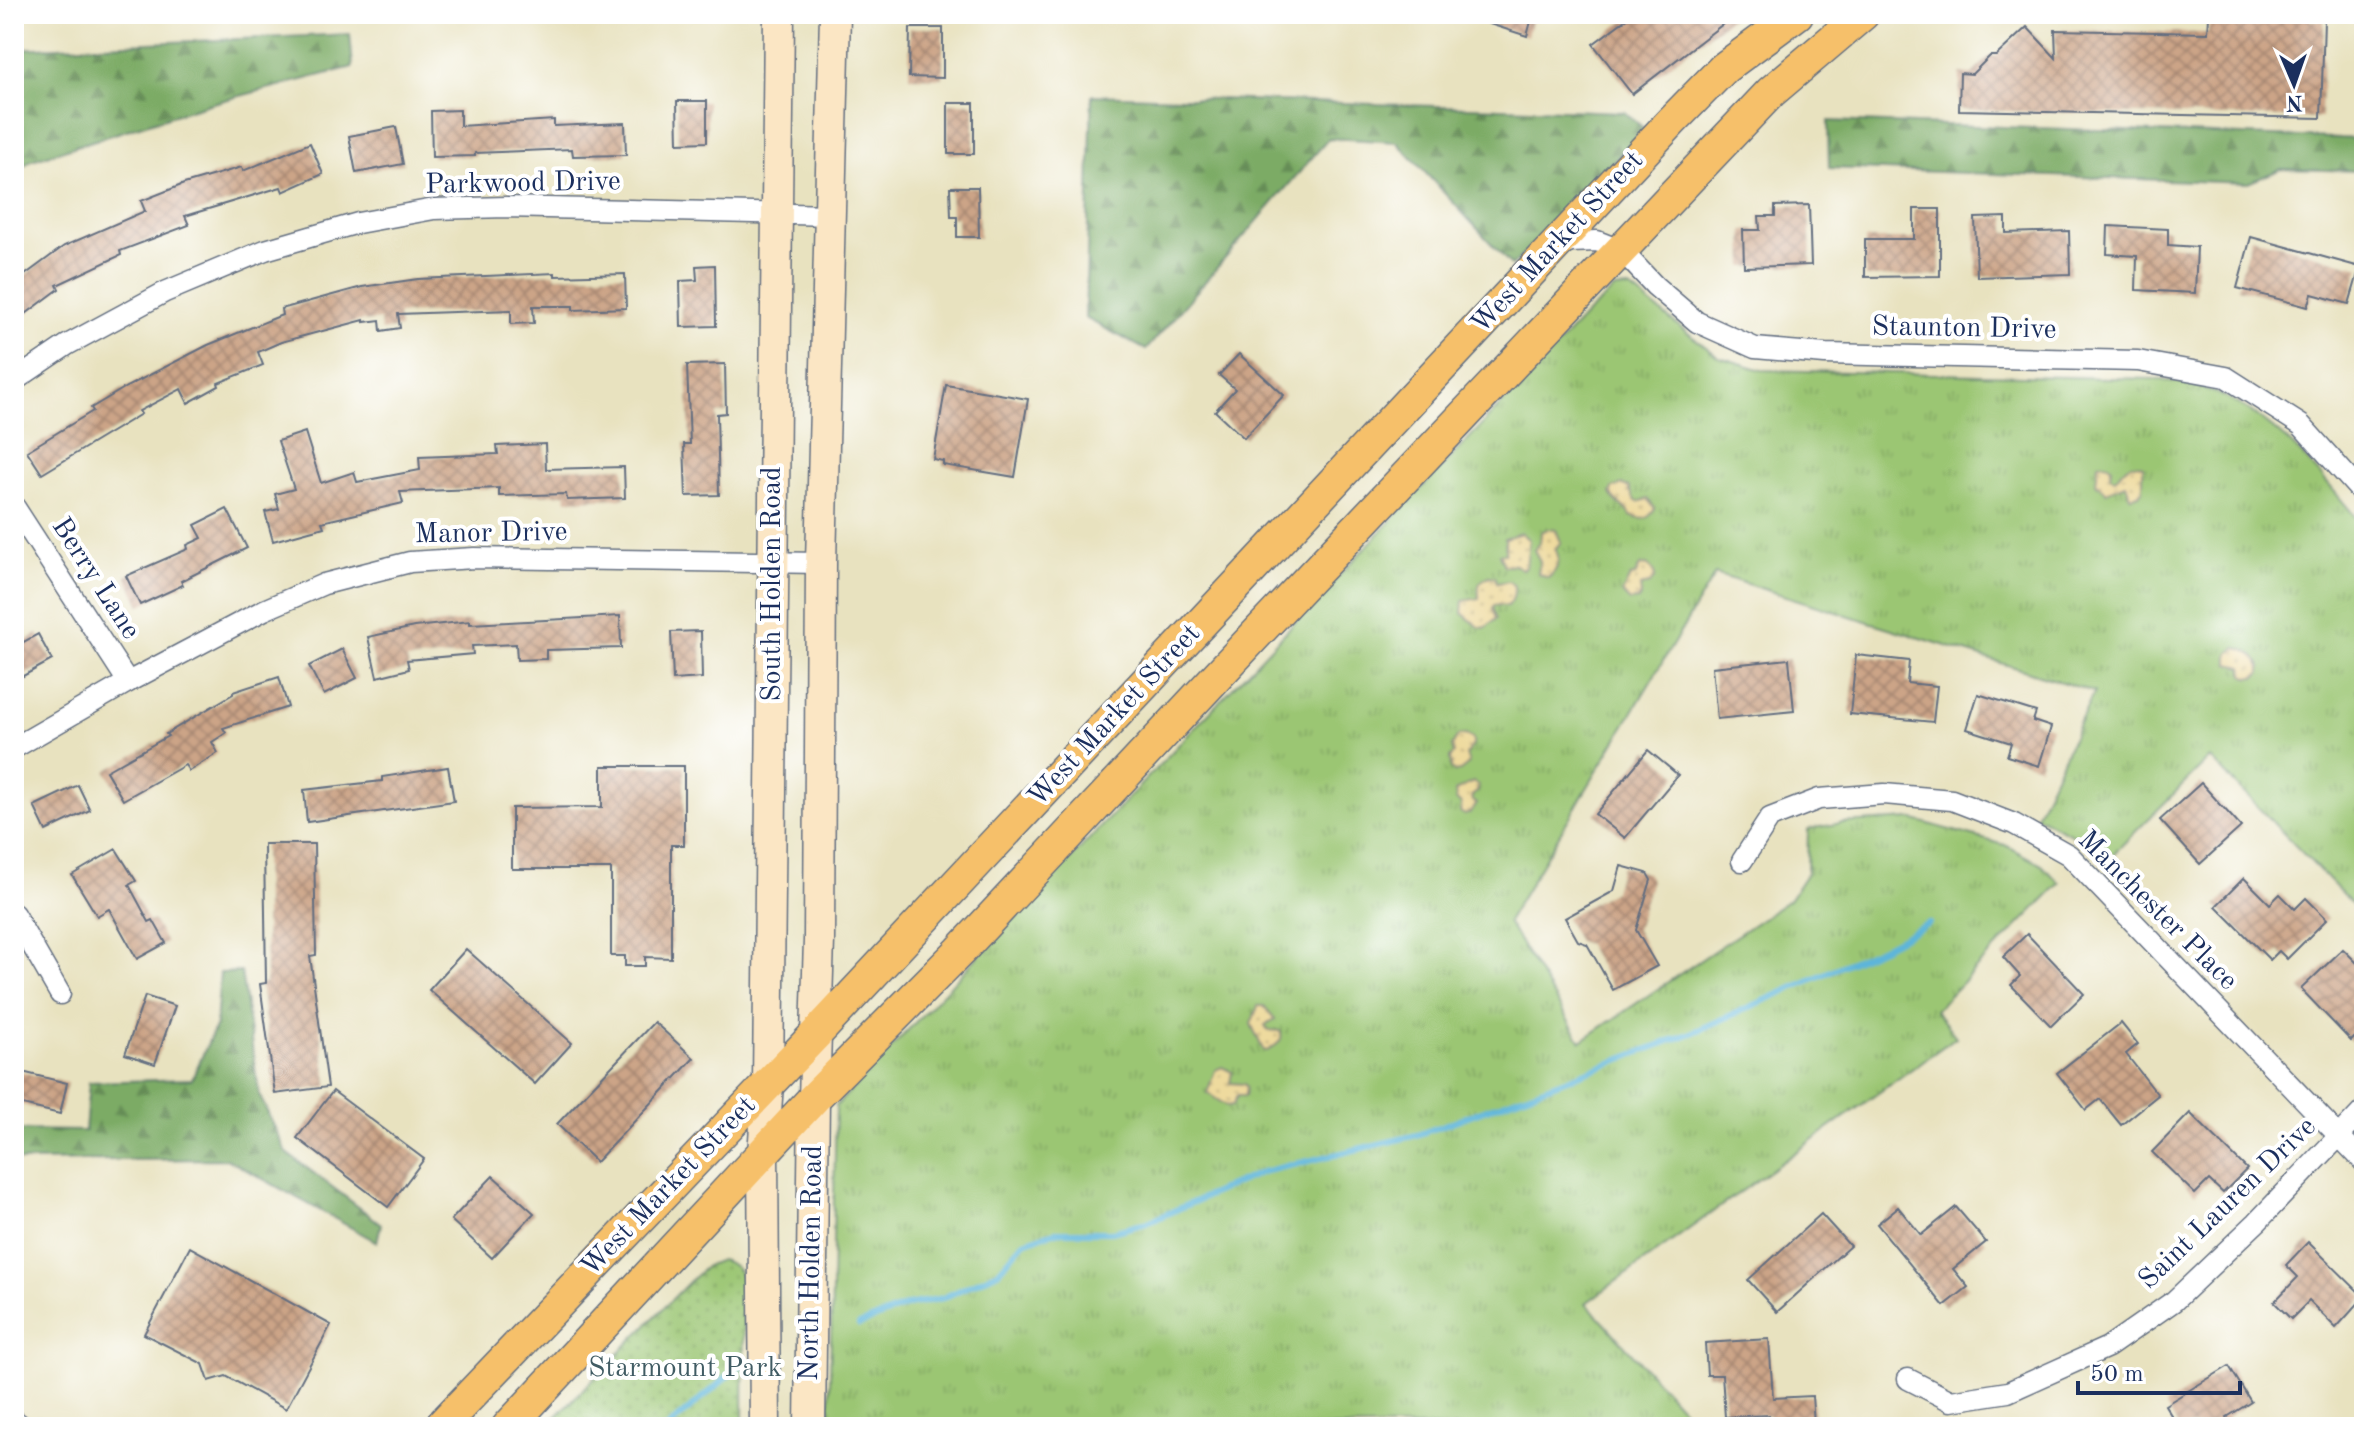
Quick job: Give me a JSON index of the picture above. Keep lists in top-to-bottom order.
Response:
{
  "streets": {
    "main road": ["West Market Street", "South Holden Road", "North Holden Road"],
    "street": [
      "Parkwood Drive",
      "Staunton Drive",
      "Manor Drive",
      "Berry Lane",
      "Manchester Place",
      "Saint Lauren Drive"
    ]
  },
  "crossings": [
    ["Parkwood Drive", "South Holden Road"],
    ["West Market Street", "Staunton Drive"],
    ["West Market Street", "South Holden Road"],
    ["West Market Street", "North Holden Road"],
    ["Manor Drive", "Berry Lane"],
    ["Manor Drive", "South Holden Road"],
    ["South Holden Road", "North Holden Road"],
    ["Manchester Place", "Saint Lauren Drive"]
  ],
  "parks": ["Starmount Park"],
  "scale_bar": "50 m",
  "north": "bottom"
}
